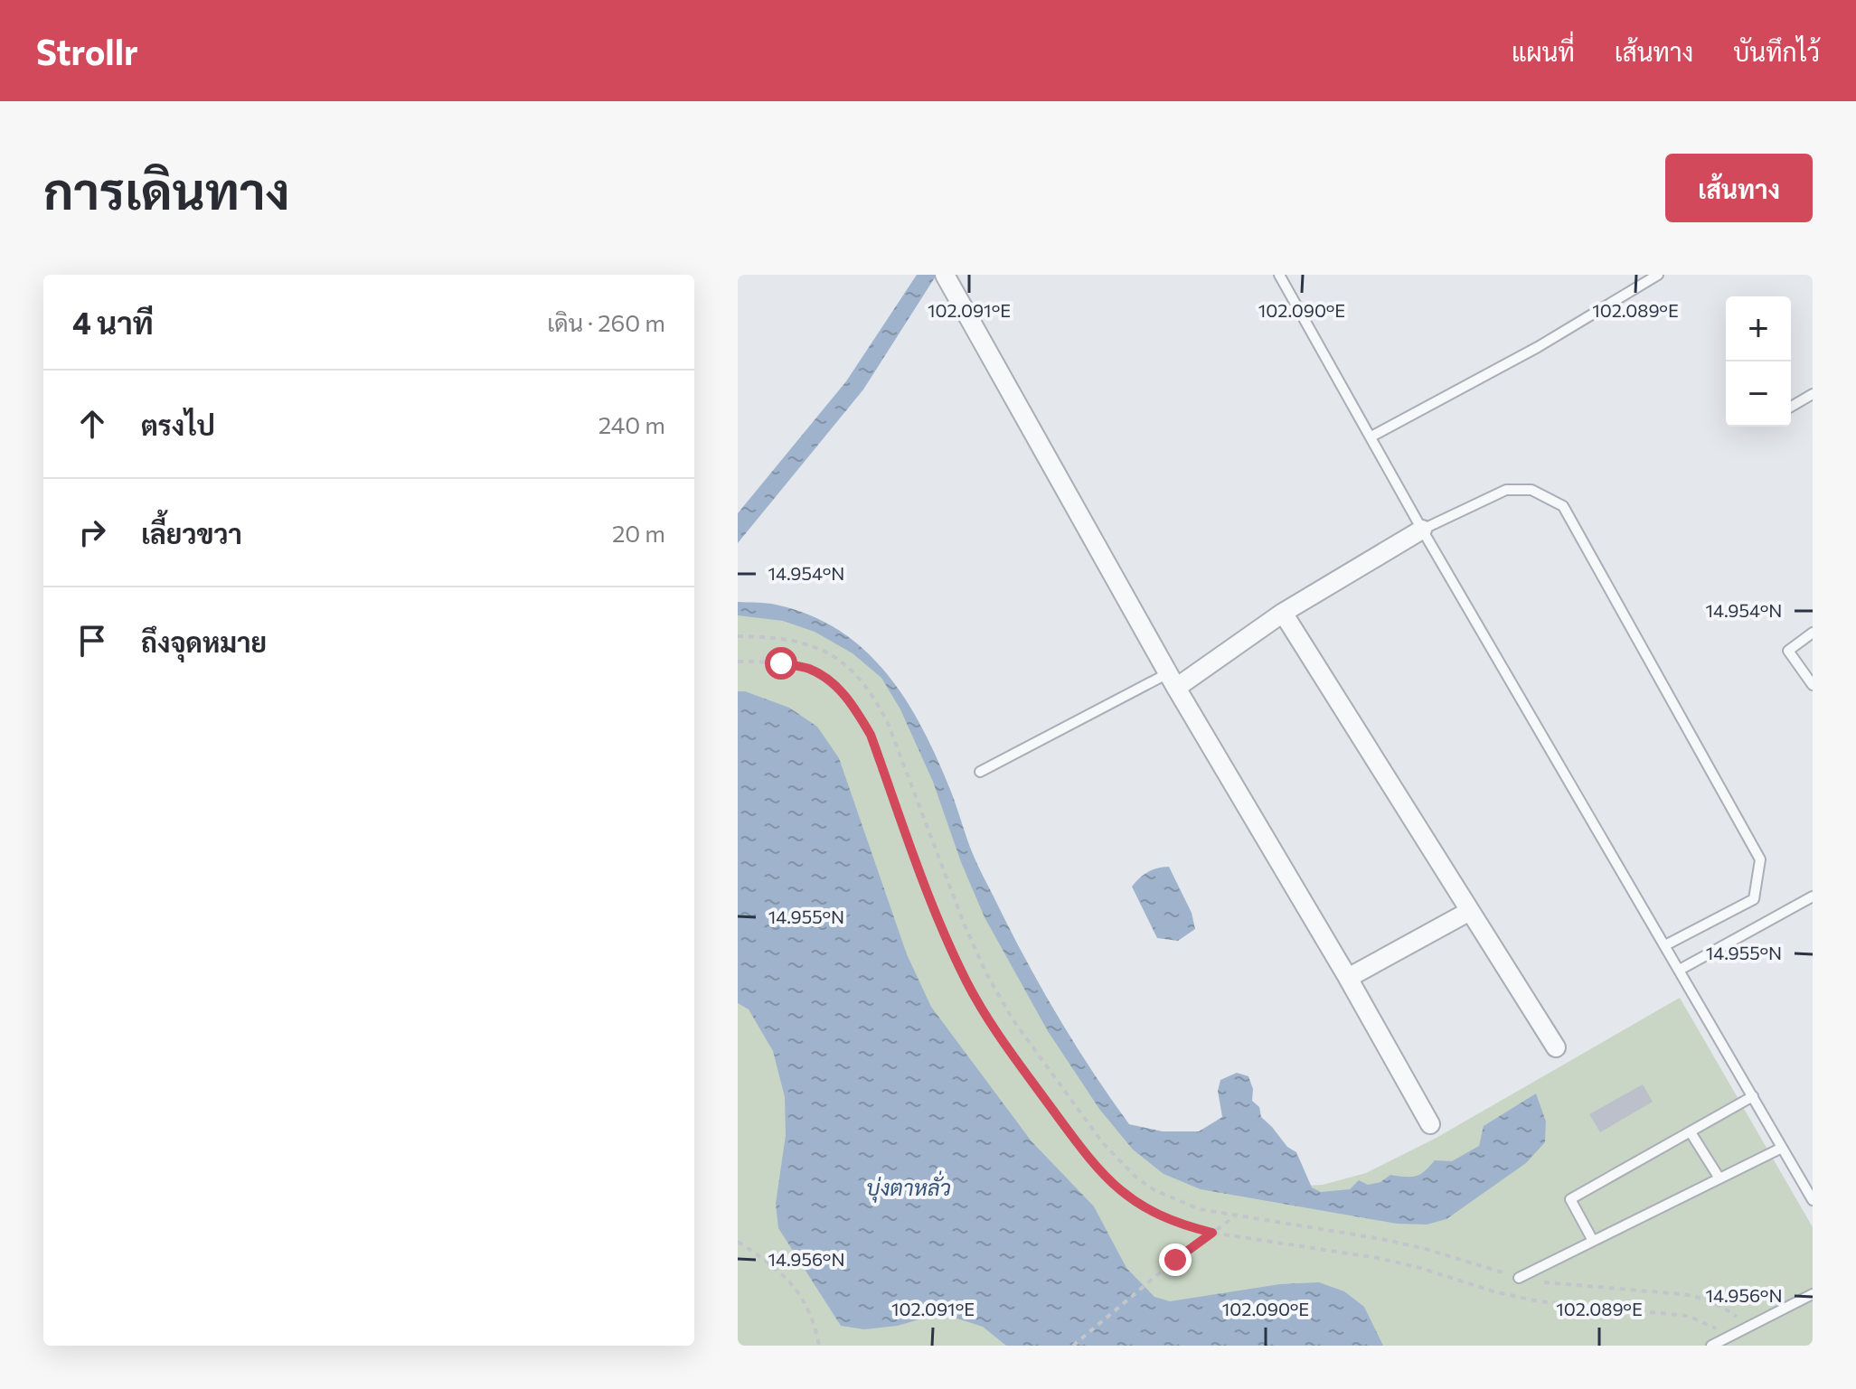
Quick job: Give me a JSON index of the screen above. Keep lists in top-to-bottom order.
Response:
{
  "water": ["บุ่งตาหลั่ว"],
  "page": {
    "header": "Strollr",
    "nav": ["แผนที่", "เส้นทาง", "บันทึกไว้"],
    "buttons": "เส้นทาง",
    "title": "การเดินทาง",
    "heading": ["4 นาที", "เดิน · 260 m"],
    "map_buttons": ["+", "−"],
    "list": [
      ["ตรงไป", "240 m"],
      ["เลี้ยวขวา", "20 m"],
      "ถึงจุดหมาย"
    ]
  },
  "coordinates": [
    "102.091°E",
    "102.090°E",
    "102.089°E",
    "14.954°N",
    "14.955°N",
    "14.956°N"
  ]
}
